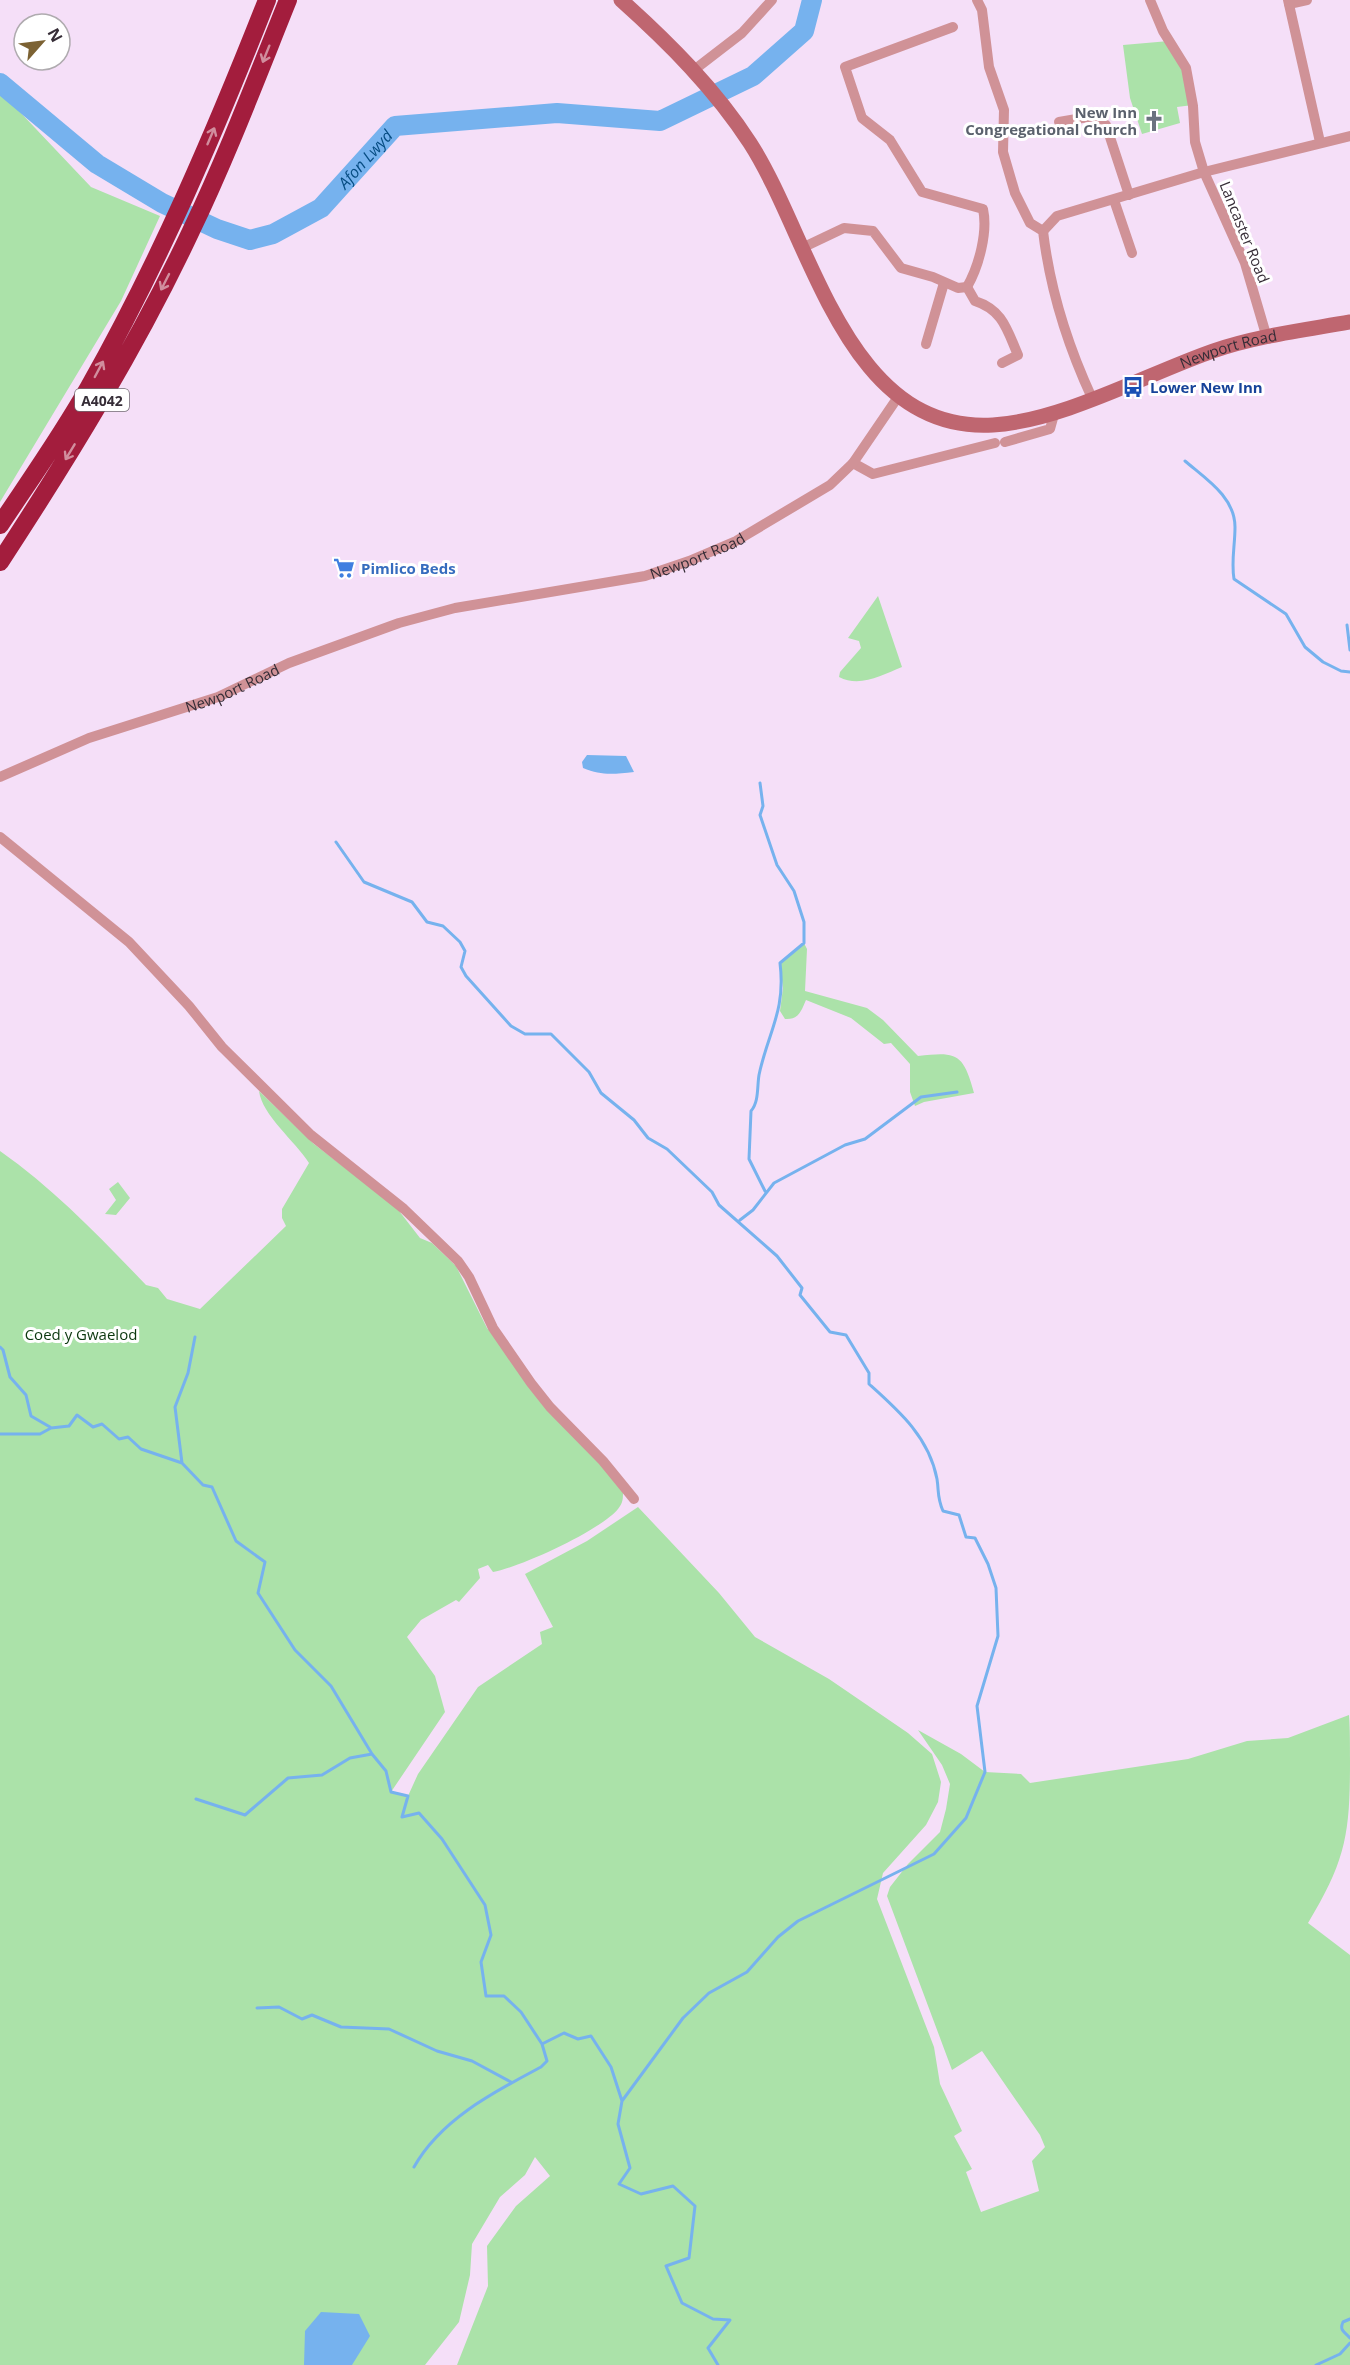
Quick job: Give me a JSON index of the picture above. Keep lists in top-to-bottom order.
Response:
{
  "streets": {
    "highway": ["A4042"],
    "street": ["Lancaster Road", "Newport Road"]
  },
  "crossings": [
    ["Lancaster Road", "Newport Road"]
  ],
  "water": ["Afon Lwyd"],
  "parks": ["Coed y Gwaelod"],
  "places": {
    "church": ["New Inn Congregational Church"],
    "bus stop": ["Lower New Inn"],
    "supermarket": ["Pimlico Beds"]
  },
  "north": "top right"
}
